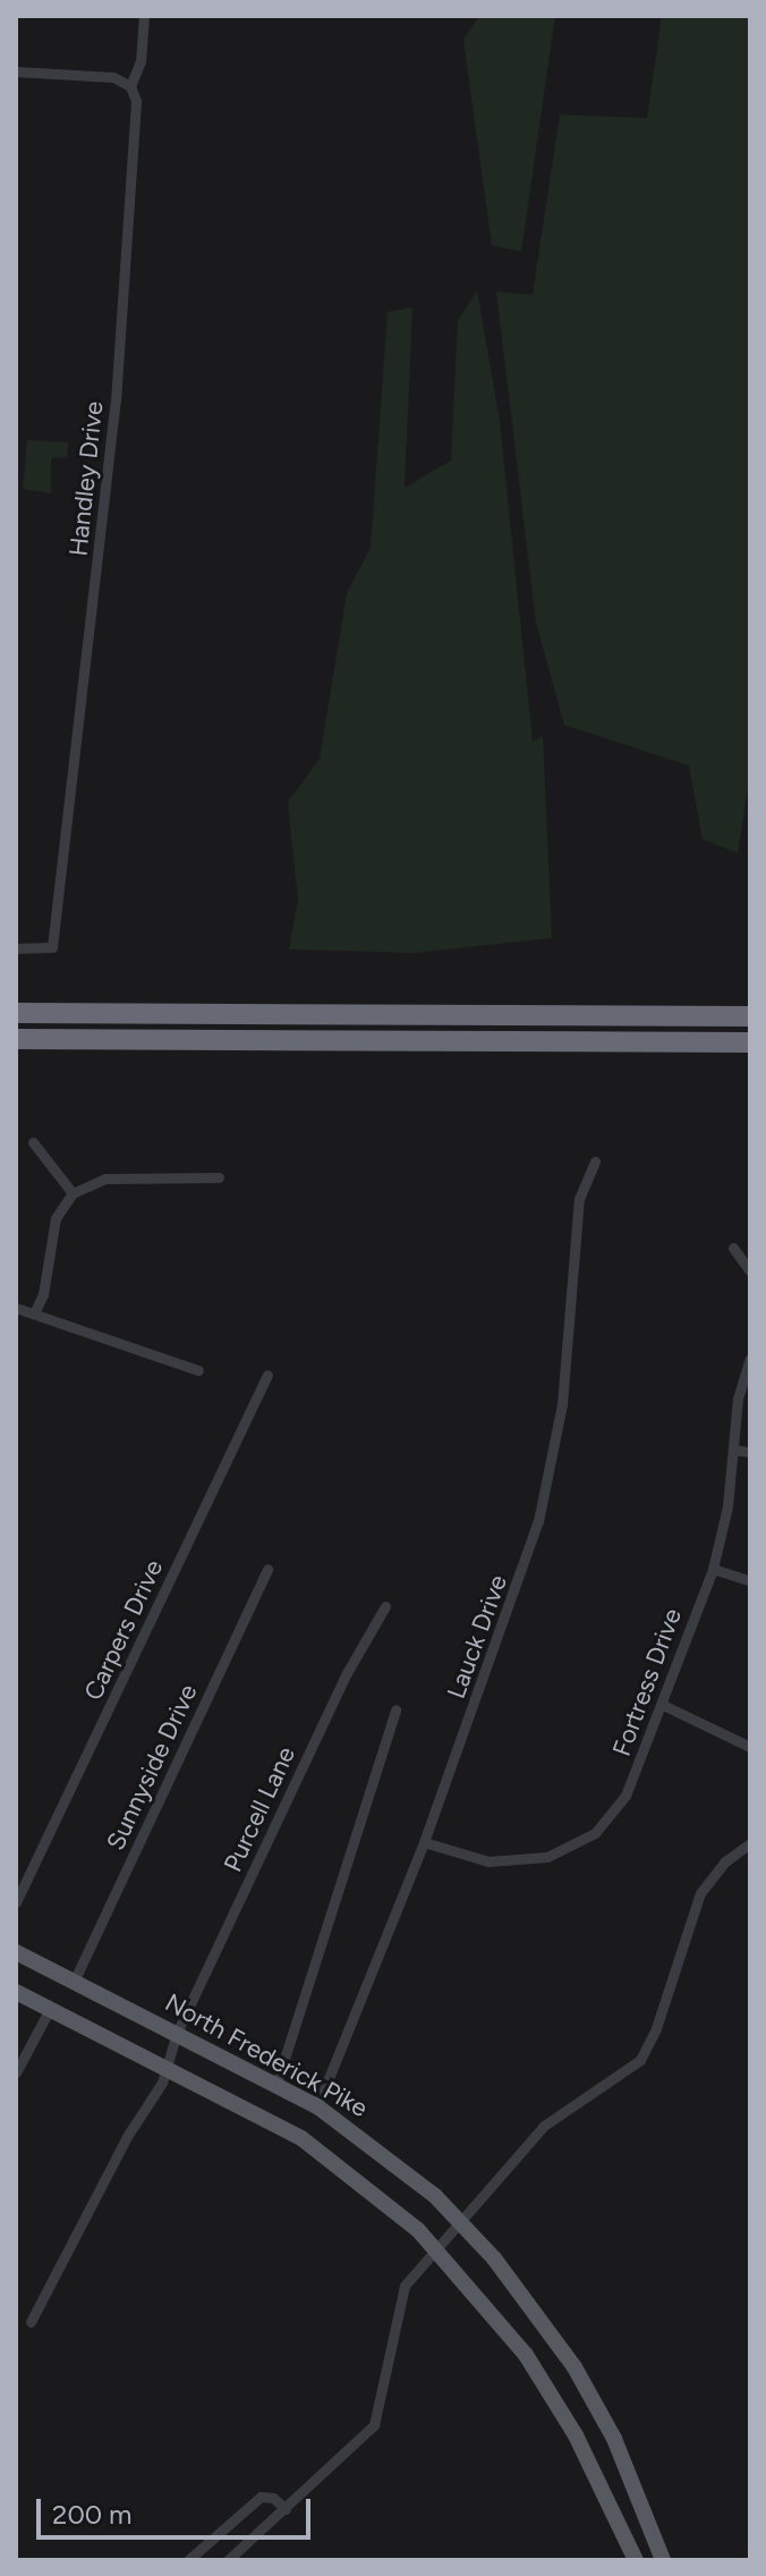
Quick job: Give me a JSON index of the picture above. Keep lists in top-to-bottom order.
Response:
{
  "streets": {
    "main road": ["North Frederick Pike"],
    "street": [
      "Handley Drive",
      "Carpers Drive",
      "Lauck Drive",
      "Fortress Drive",
      "Sunnyside Drive",
      "Purcell Lane"
    ]
  },
  "crossings": [
    ["Lauck Drive", "Fortress Drive"],
    ["Lauck Drive", "North Frederick Pike"],
    ["Sunnyside Drive", "North Frederick Pike"],
    ["Purcell Lane", "North Frederick Pike"]
  ],
  "scale_bar": "200 m"
}
